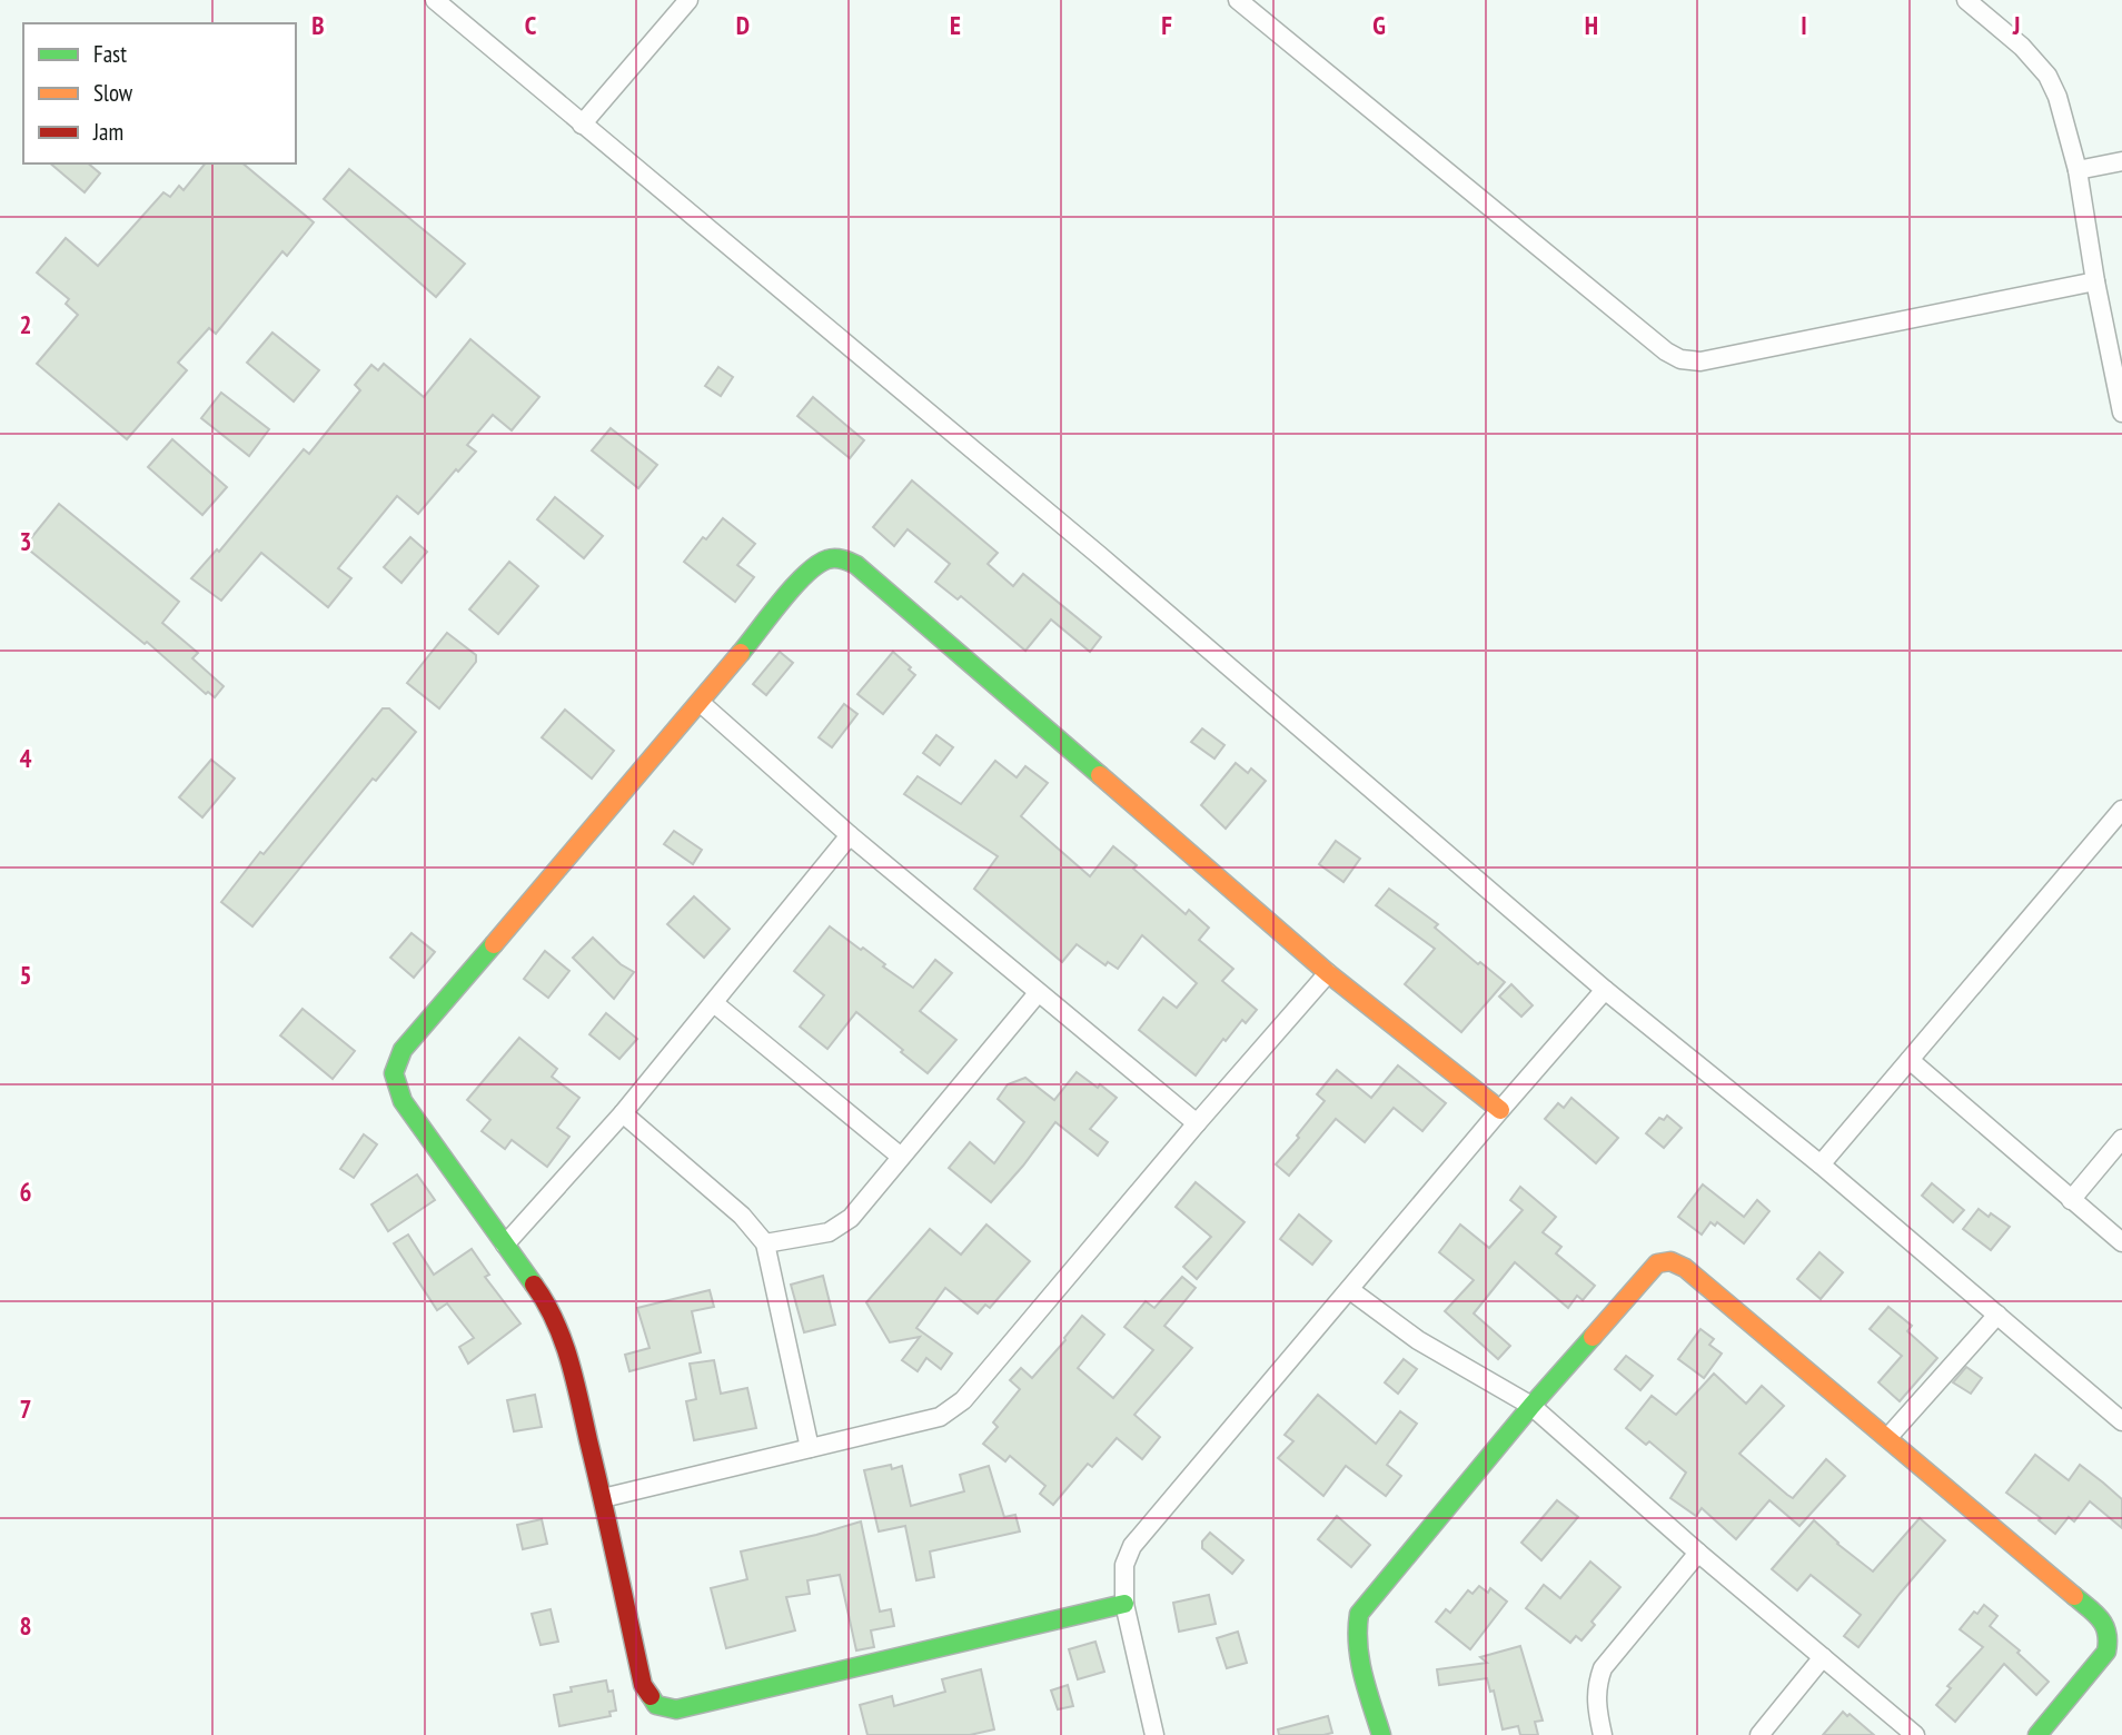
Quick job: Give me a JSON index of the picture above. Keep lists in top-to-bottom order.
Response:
{
  "legend": ["Fast", "Slow", "Jam"],
  "grid": {
    "columns": [
      "B",
      "C",
      "D",
      "E",
      "F",
      "G",
      "H",
      "I",
      "J"
    ],
    "rows": [
      "2",
      "3",
      "4",
      "5",
      "6",
      "7",
      "8"
    ]
  }
}
